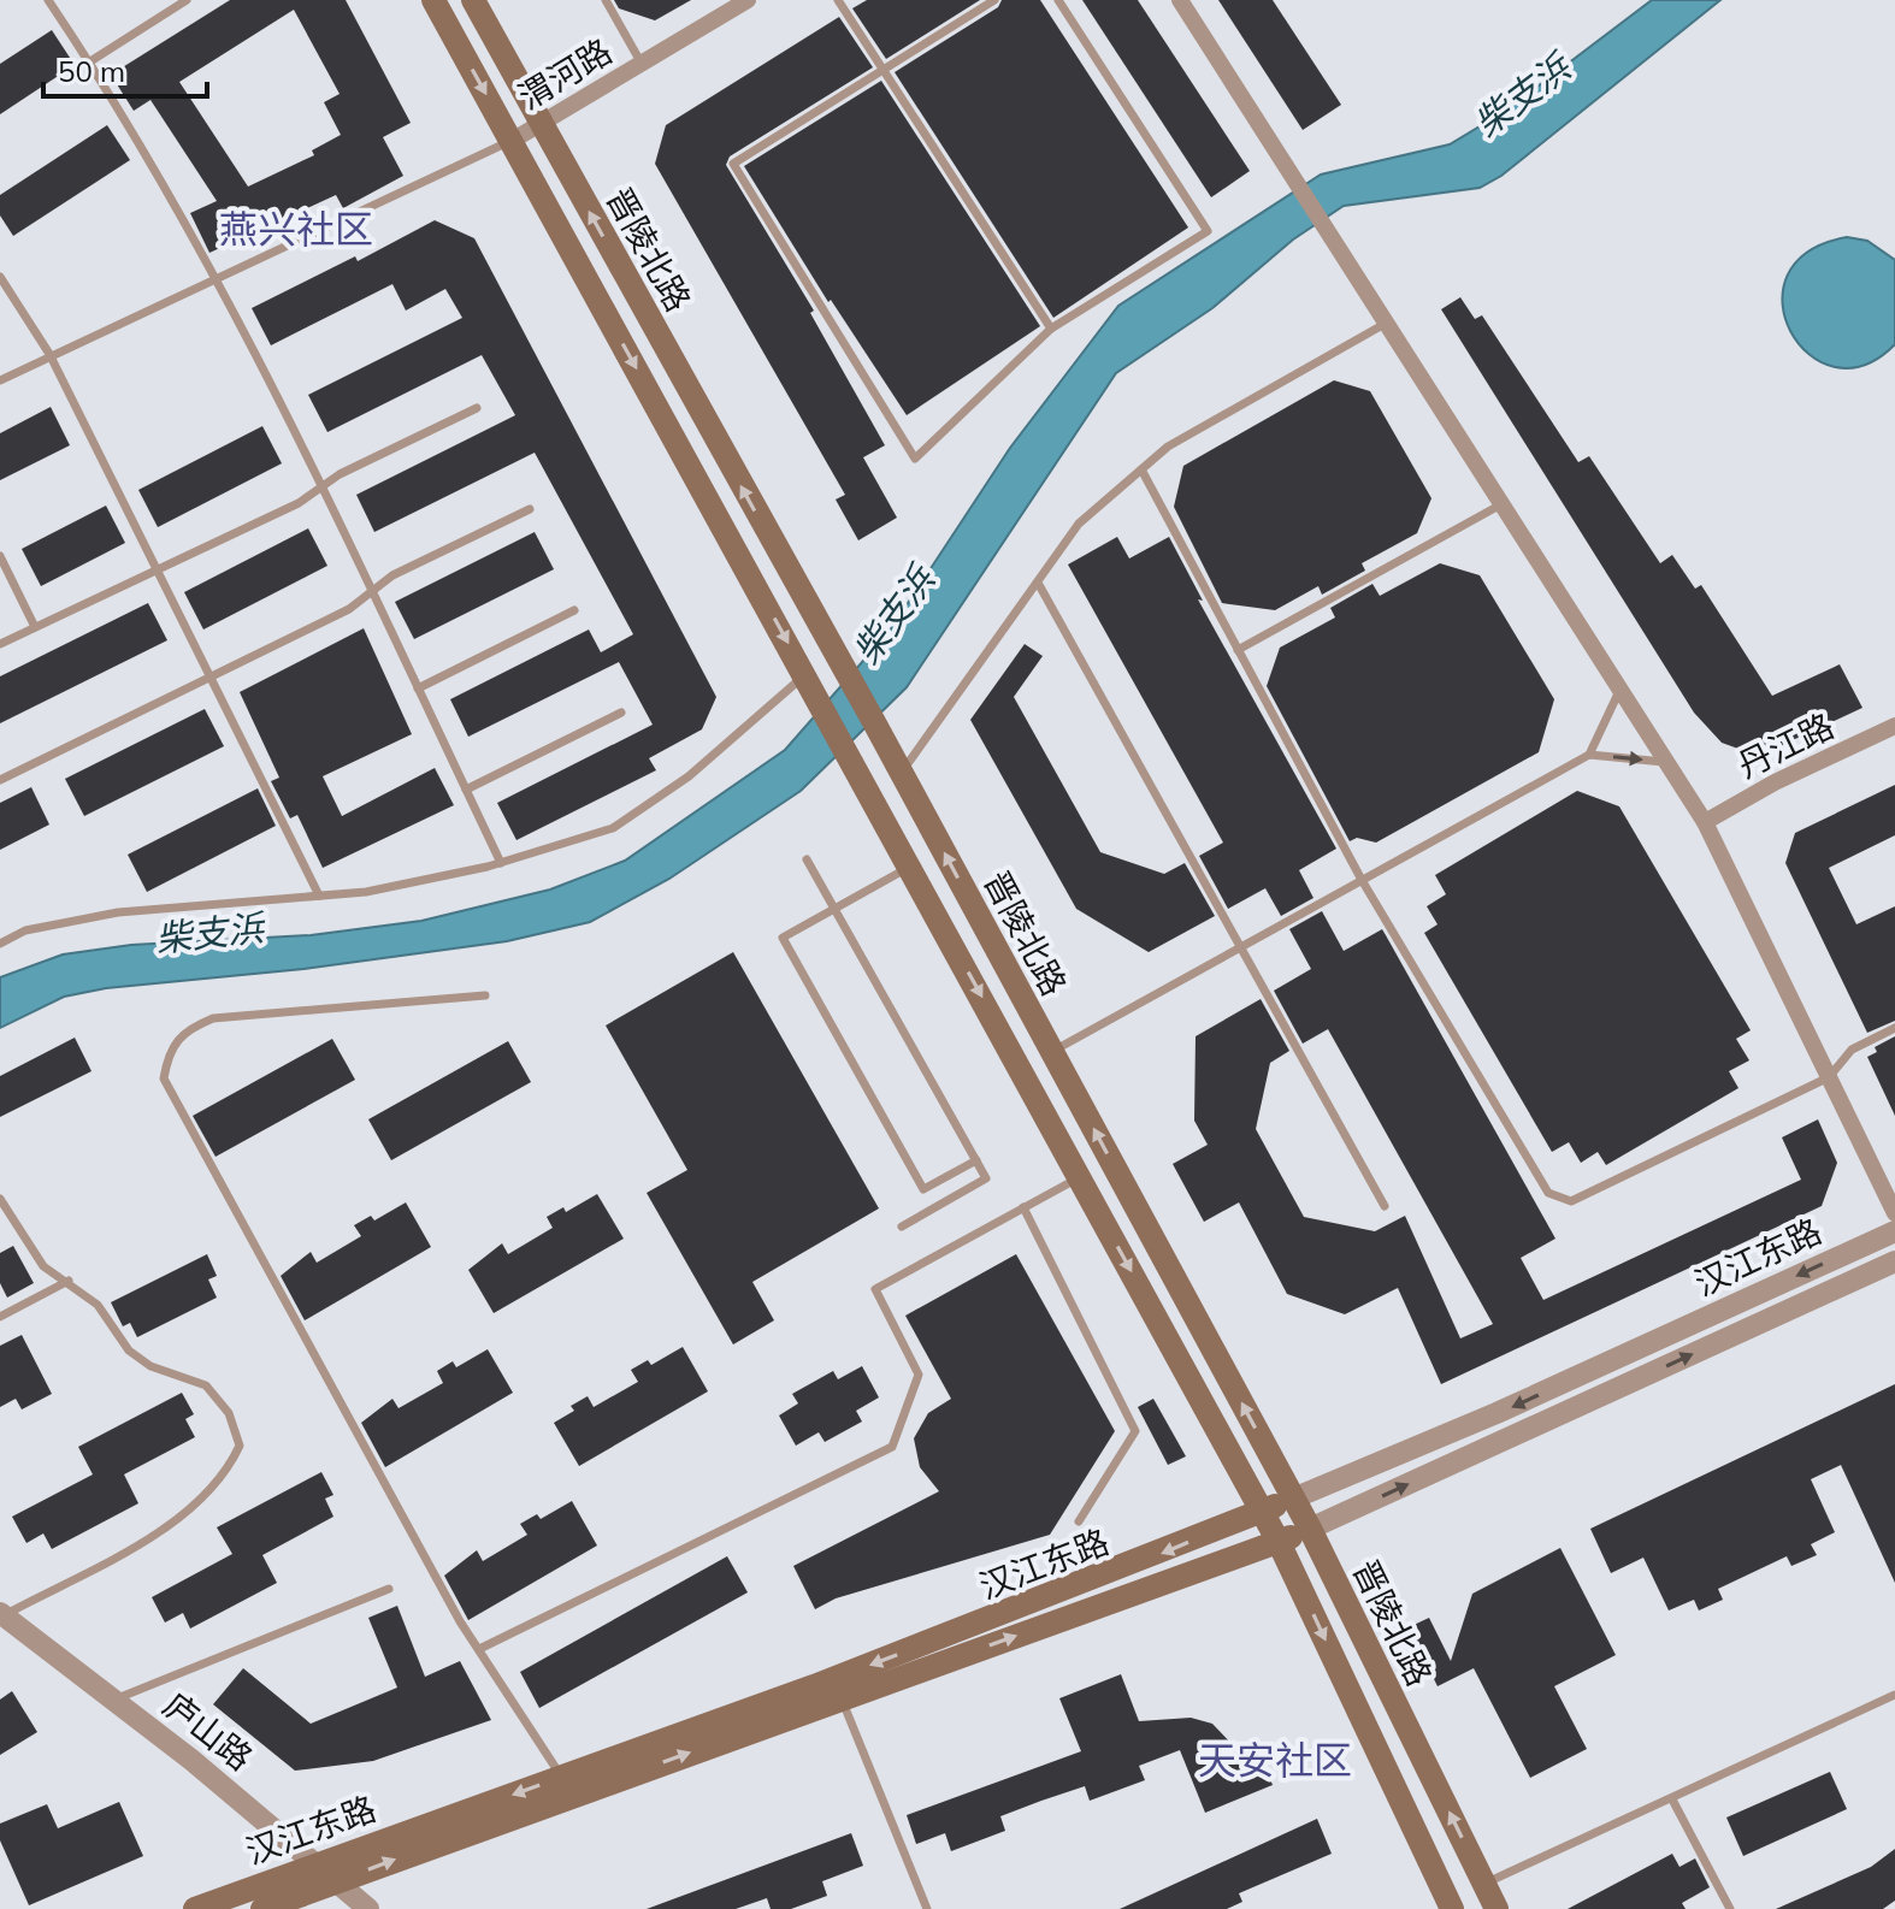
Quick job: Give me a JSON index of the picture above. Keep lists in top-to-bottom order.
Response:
{
  "streets": {
    "main road": ["晋陵北路", "汉江东路"],
    "street": ["渭河路", "丹江路", "庐山路"]
  },
  "crossings": [
    ["渭河路", "晋陵北路"],
    ["晋陵北路", "汉江东路"],
    ["汉江东路", "庐山路"]
  ],
  "districts": ["燕兴社区", "天安社区"],
  "water": ["柴支浜"],
  "scale_bar": "50 m"
}
